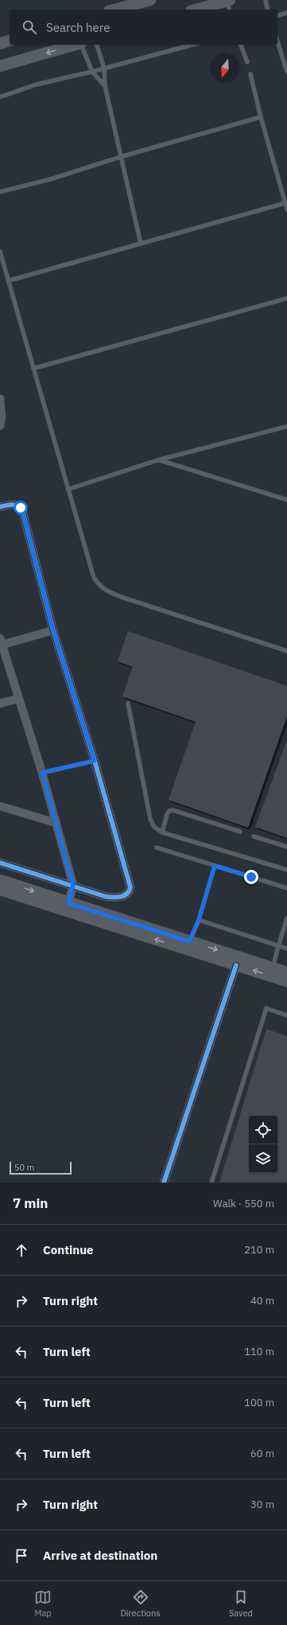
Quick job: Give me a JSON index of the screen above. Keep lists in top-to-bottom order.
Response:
{
  "scale_bar": "50 m",
  "north": "bottom",
  "page": {
    "search": "Search here",
    "scale": "50 m",
    "heading": ["7 min", "Walk · 550 m"],
    "list": [
      ["Continue", "210 m"],
      ["Turn right", "40 m"],
      ["Turn left", "110 m"],
      ["Turn left", "100 m"],
      ["Turn left", "60 m"],
      ["Turn right", "30 m"],
      "Arrive at destination"
    ],
    "nav": ["Map", "Directions", "Saved"]
  }
}
